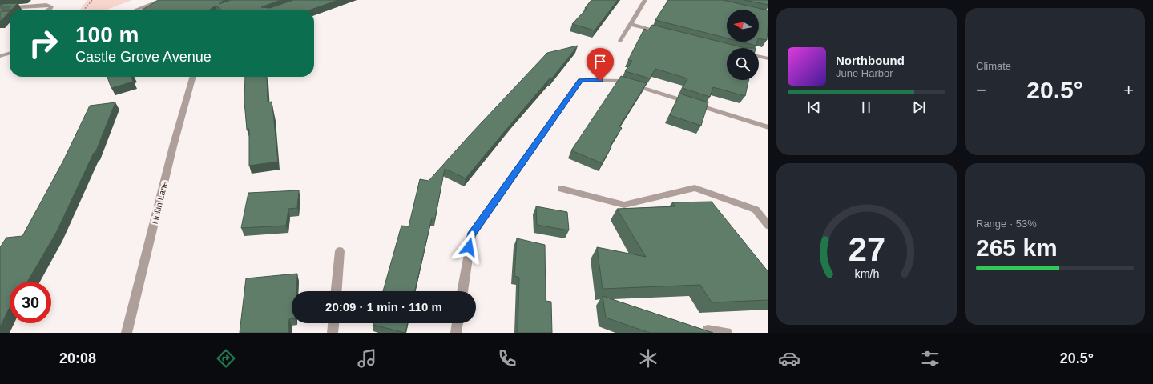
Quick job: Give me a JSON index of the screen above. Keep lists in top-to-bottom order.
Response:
{
  "streets": {
    "street": ["Hollin Lane"]
  },
  "north": "left",
  "page": {
    "tile": [
      "Climate",
      ["Range · 53%", "265 km"]
    ],
    "turn": ["100 m", "Castle Grove Avenue"],
    "song": ["Northbound", "June Harbor"],
    "heat": ["−", "20.5°", "+"],
    "limit": "30",
    "trip": "20:09 · 1 min · 110 m",
    "tabs": ["20:08", "20.5°"],
    "gauge": ["27", "km/h"]
  }
}
